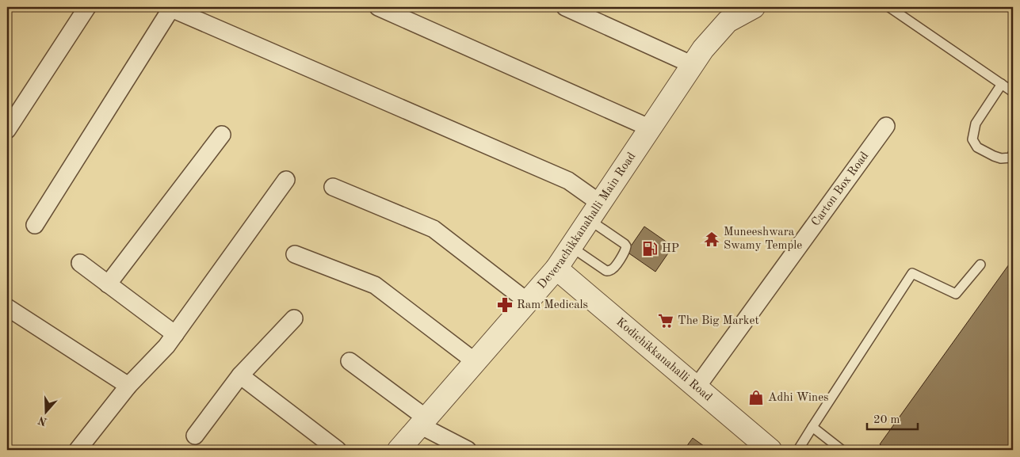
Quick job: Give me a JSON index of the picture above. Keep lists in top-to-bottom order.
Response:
{
  "streets": {
    "street": ["Carton Box Road", "Deverachikkanahalli Main Road", "Kodichikkanahalli Road"]
  },
  "crossings": [
    ["Carton Box Road", "Kodichikkanahalli Road"],
    ["Deverachikkanahalli Main Road", "Kodichikkanahalli Road"]
  ],
  "places": {
    "temple": ["Muneeshwara Swamy Temple"],
    "fuel station": ["HP"],
    "pharmacy": ["Ram Medicals"],
    "supermarket": ["The Big Market"],
    "shop": ["Adhi Wines"]
  },
  "scale_bar": "20 m",
  "north": "bottom"
}
